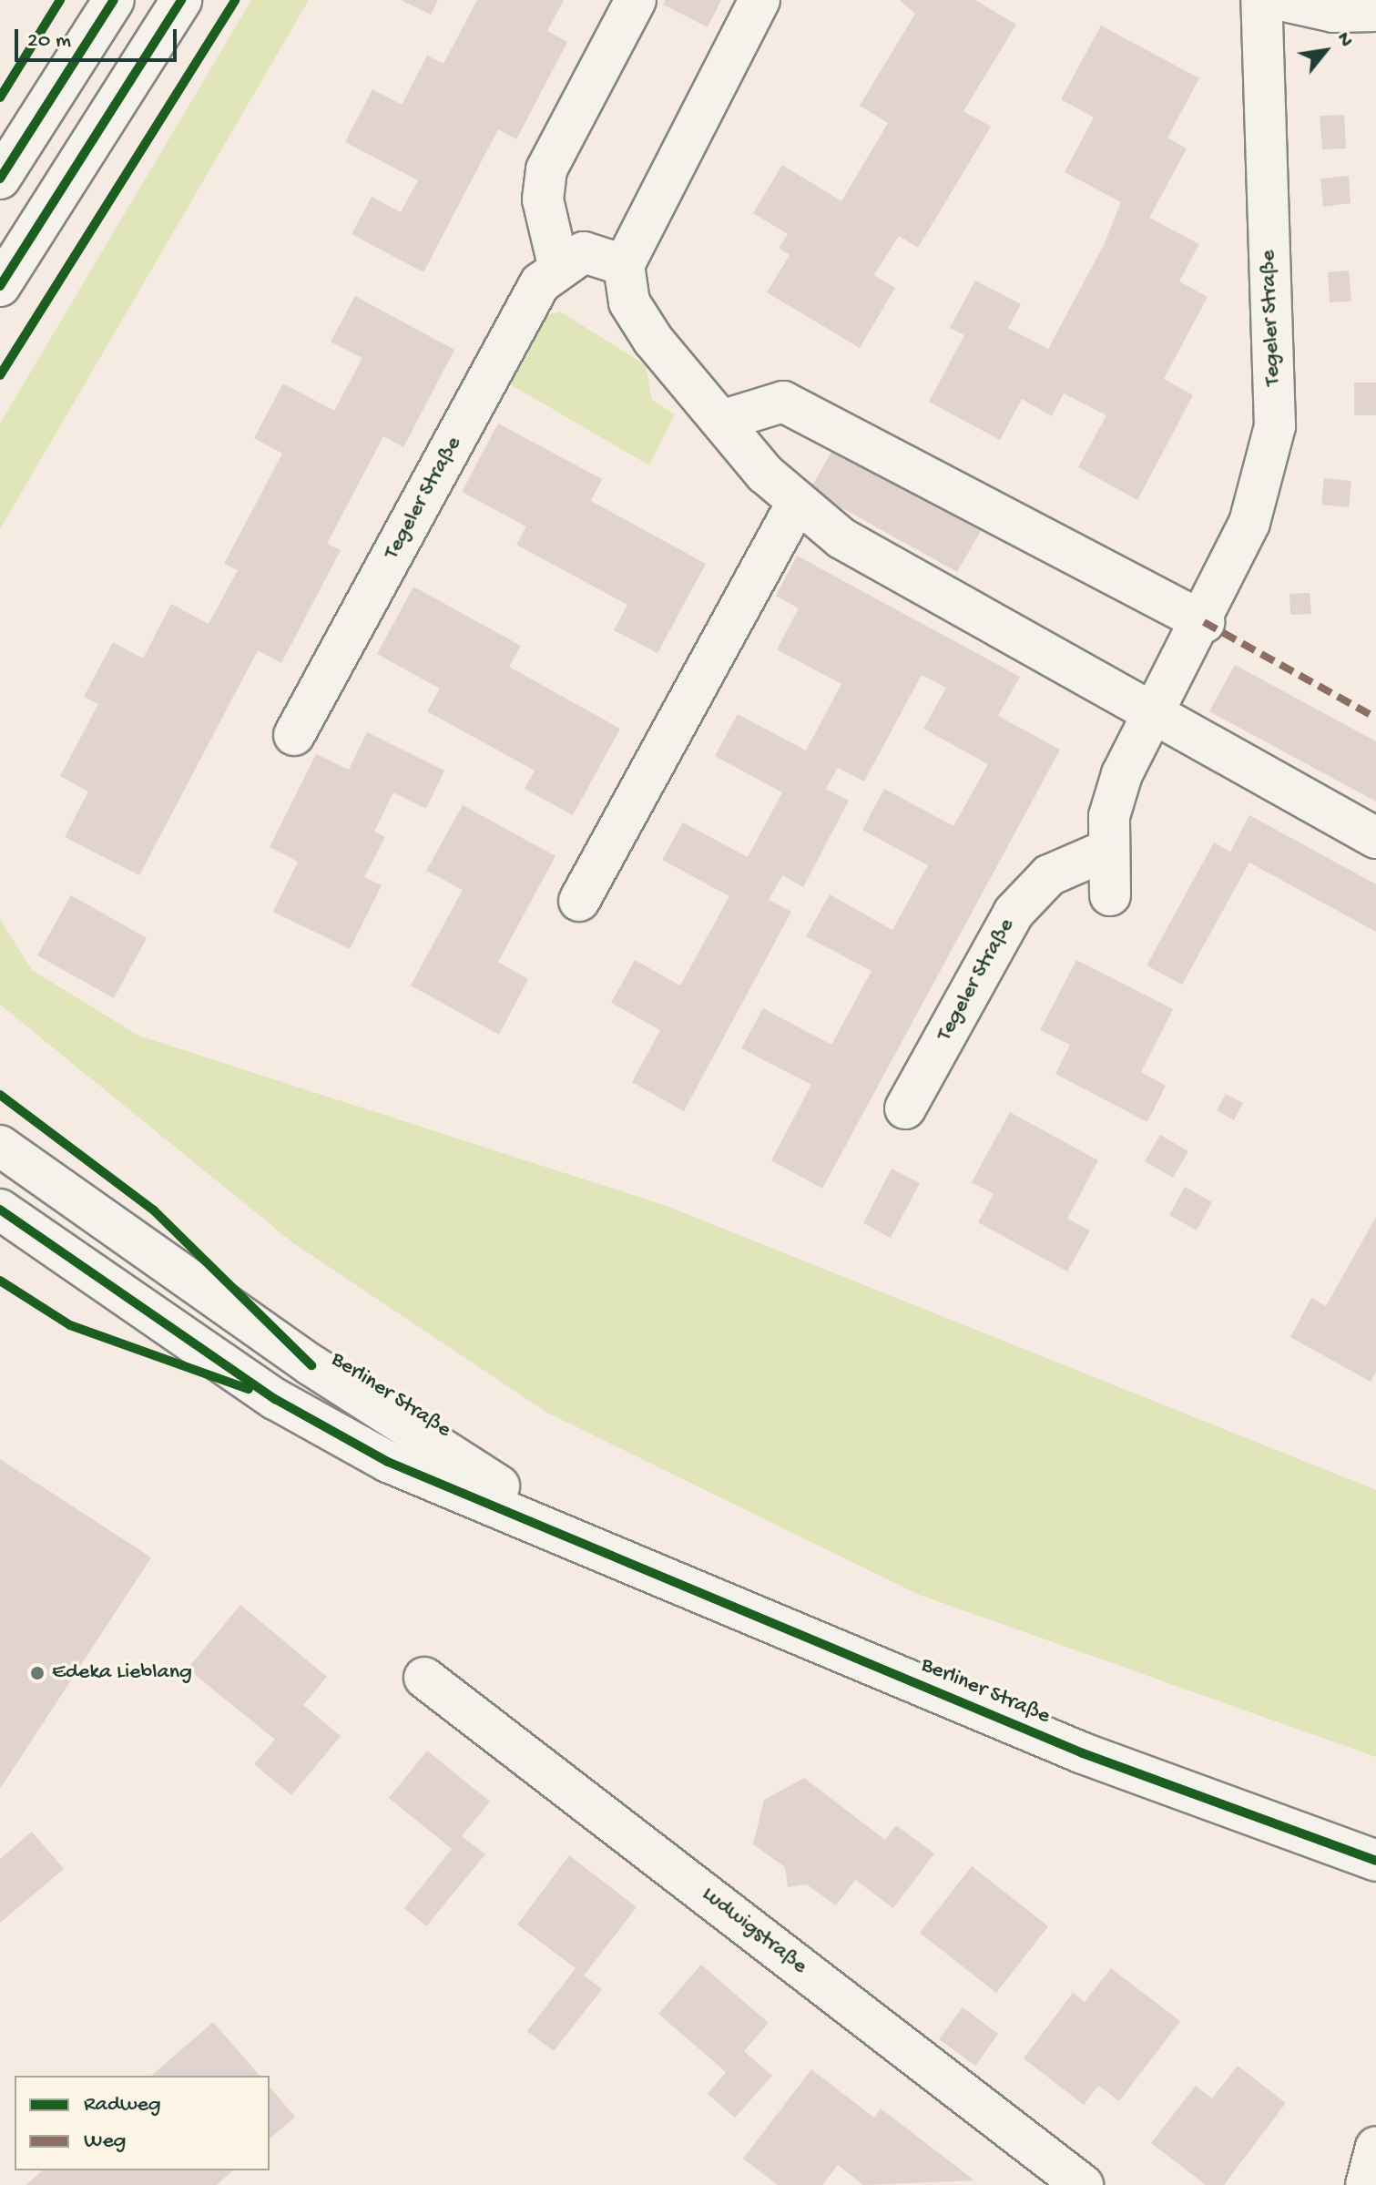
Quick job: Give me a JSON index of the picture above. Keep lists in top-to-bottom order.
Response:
{
  "streets": {
    "street": ["Tegeler Straße", "Berliner Straße", "Ludwigstraße"]
  },
  "places": ["Edeka Lieblang"],
  "legend": ["Radweg", "Weg"],
  "scale_bar": "20 m",
  "north": "top right"
}
